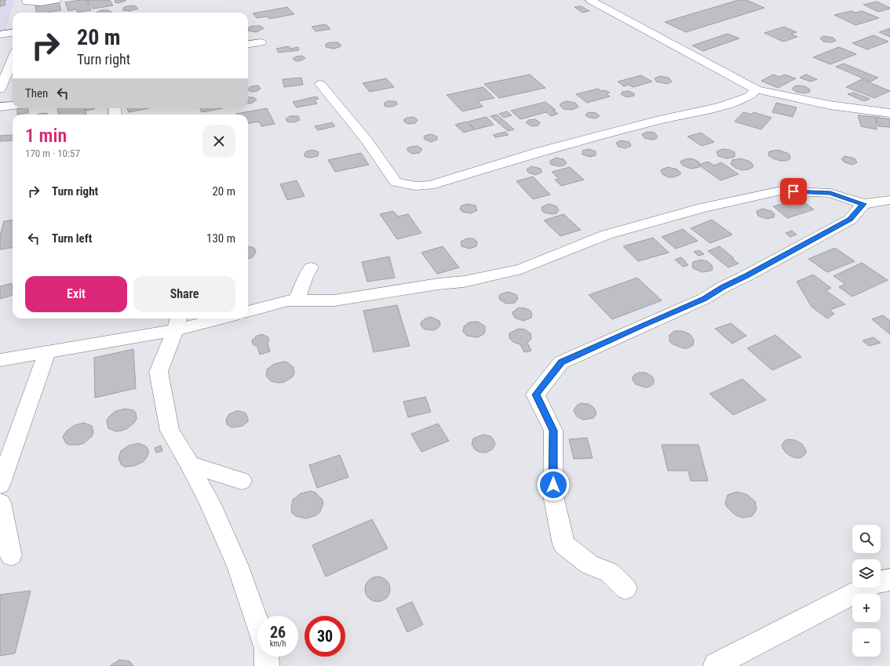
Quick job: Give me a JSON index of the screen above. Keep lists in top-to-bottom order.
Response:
{
  "page": {
    "turn": ["20 m", "Turn right"],
    "then": "Then",
    "heading": ["1 min", "170 m · 10:57"],
    "list": [
      {
        "name": "Turn right",
        "value": "20 m"
      },
      {
        "name": "Turn left",
        "value": "130 m"
      }
    ],
    "buttons": ["Exit", "Share"],
    "map_buttons": ["+", "−"],
    "speed": "26 km/h",
    "limit": "30"
  }
}
